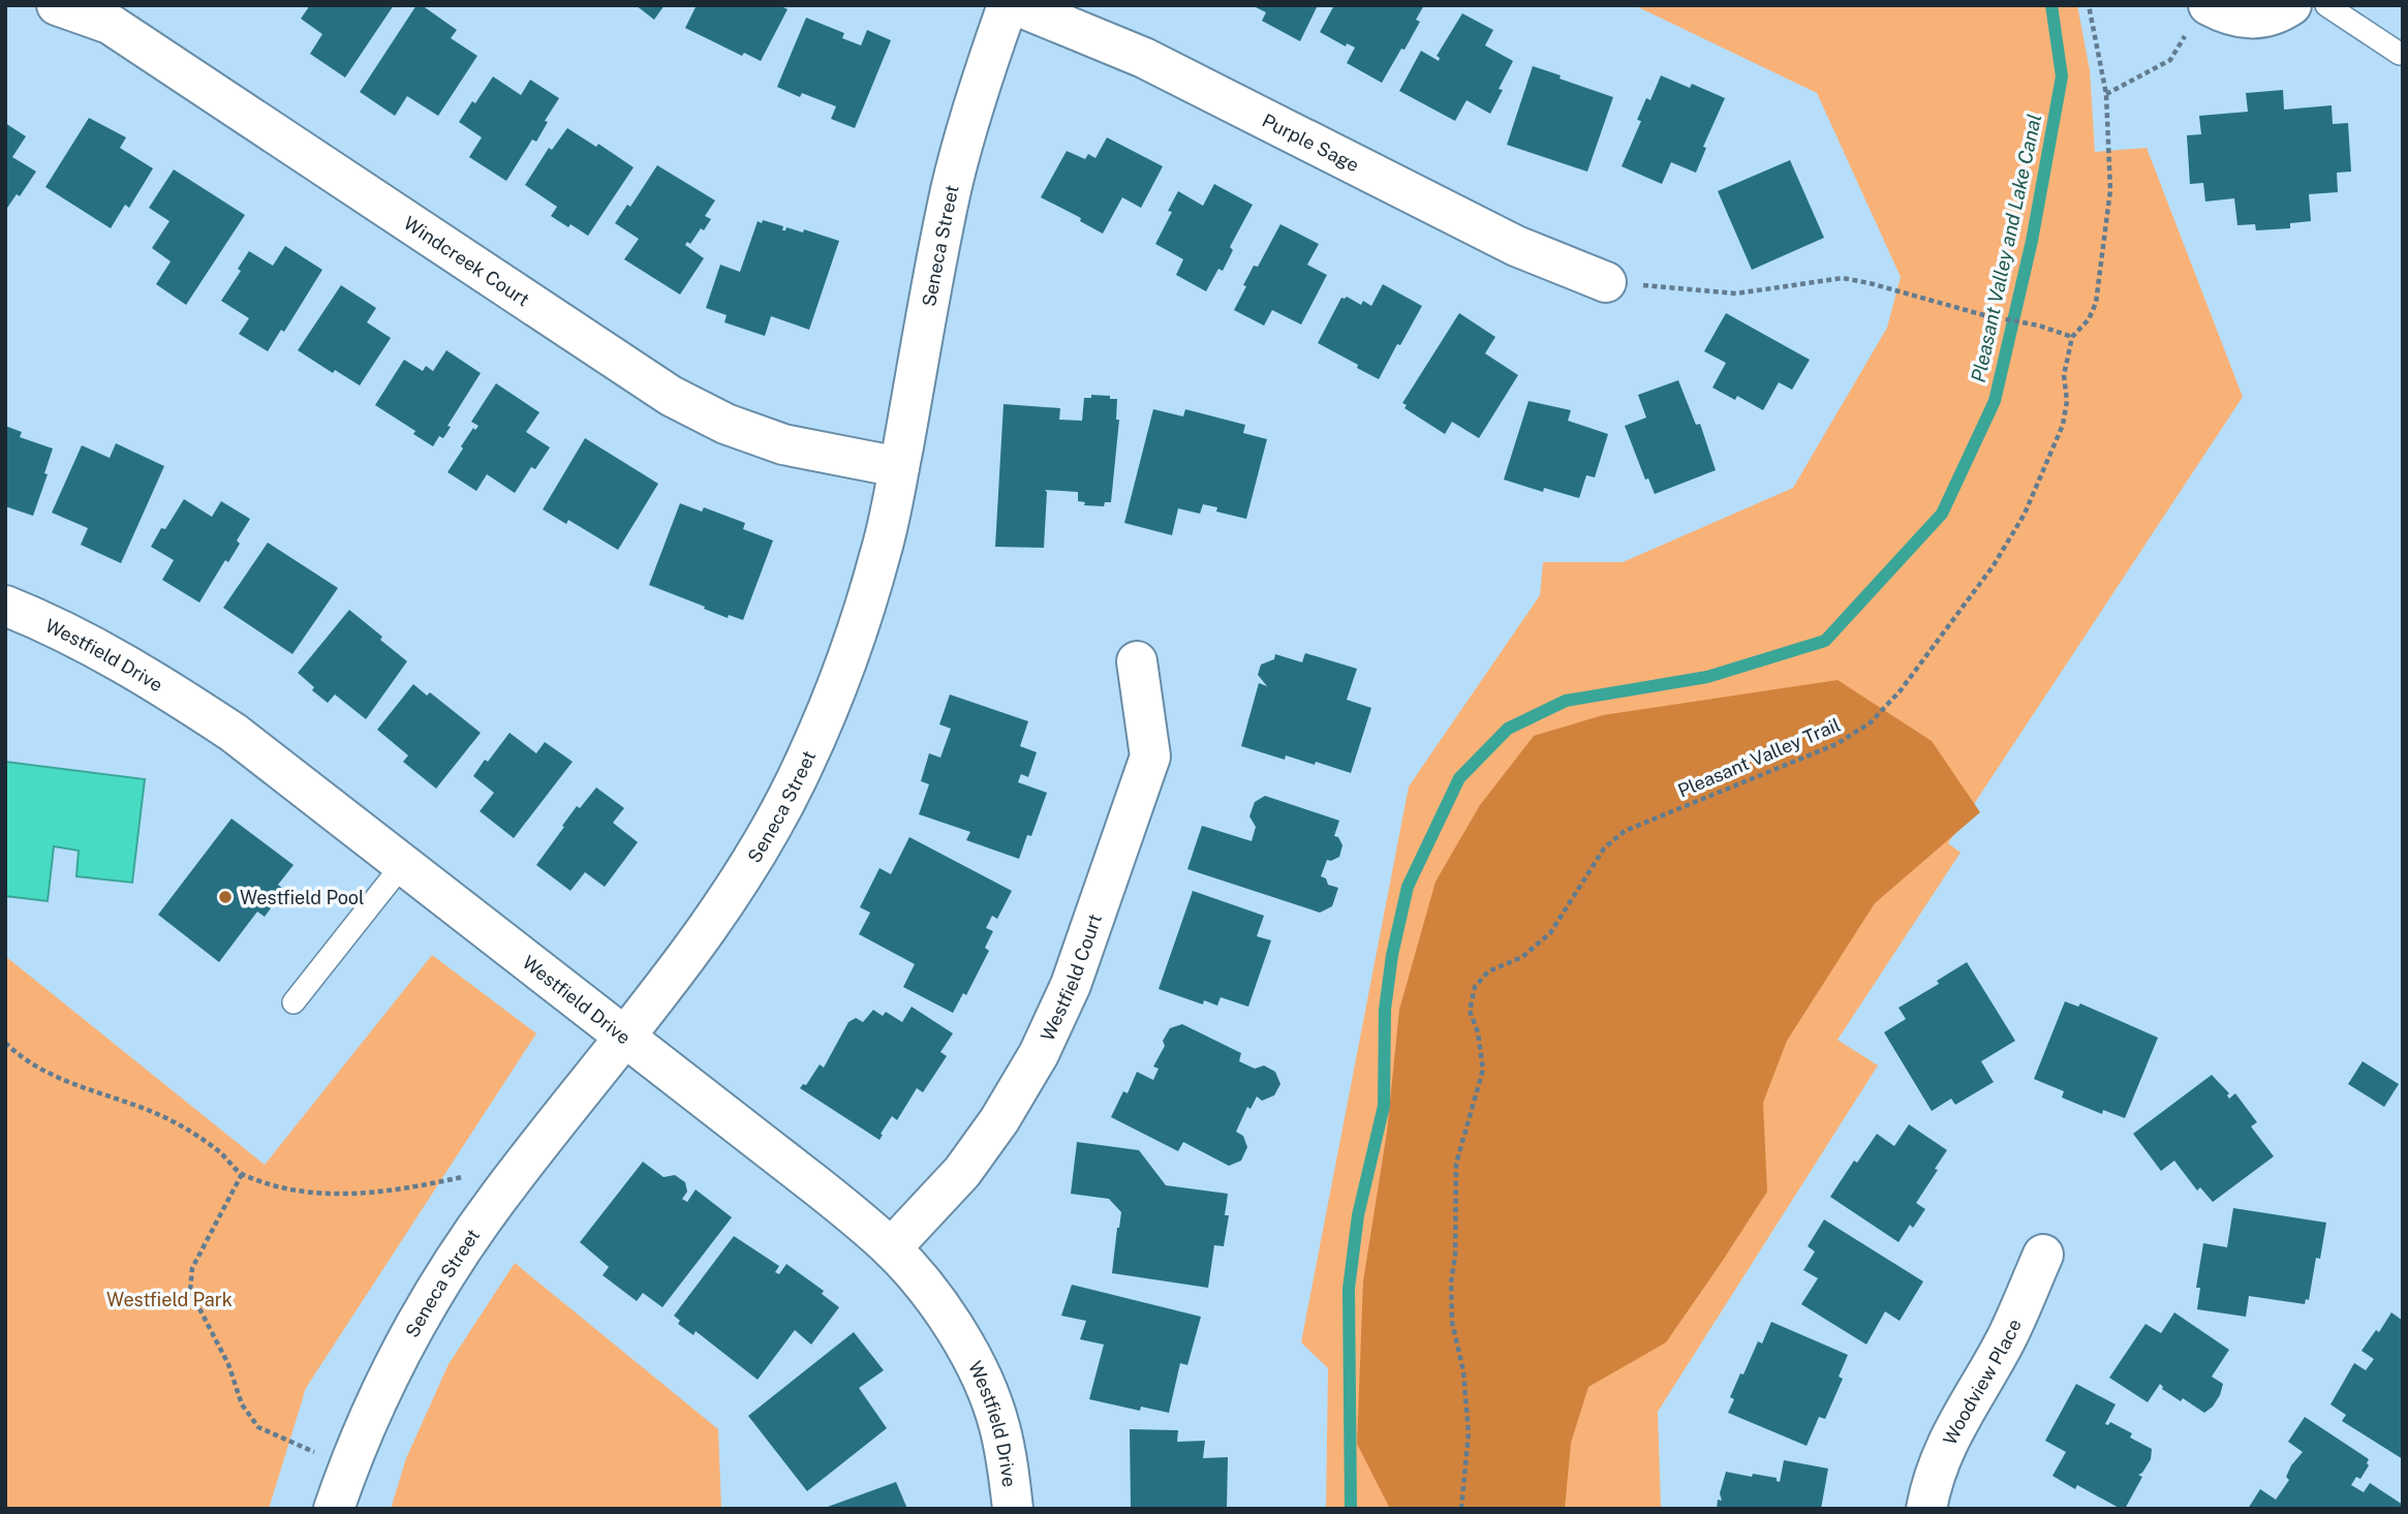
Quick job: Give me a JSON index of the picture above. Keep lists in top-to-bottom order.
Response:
{
  "streets": {
    "street": [
      "Purple Sage",
      "Seneca Street",
      "Windcreek Court",
      "Westfield Drive",
      "Westfield Court",
      "Woodview Place"
    ],
    "path": ["Pleasant Valley Trail"]
  },
  "crossings": [
    ["Seneca Street", "Windcreek Court"],
    ["Seneca Street", "Westfield Drive"],
    ["Westfield Drive", "Westfield Court"]
  ],
  "water": ["Pleasant Valley and Lake Canal"],
  "parks": ["Westfield Park"],
  "places": ["Westfield Pool"]
}
